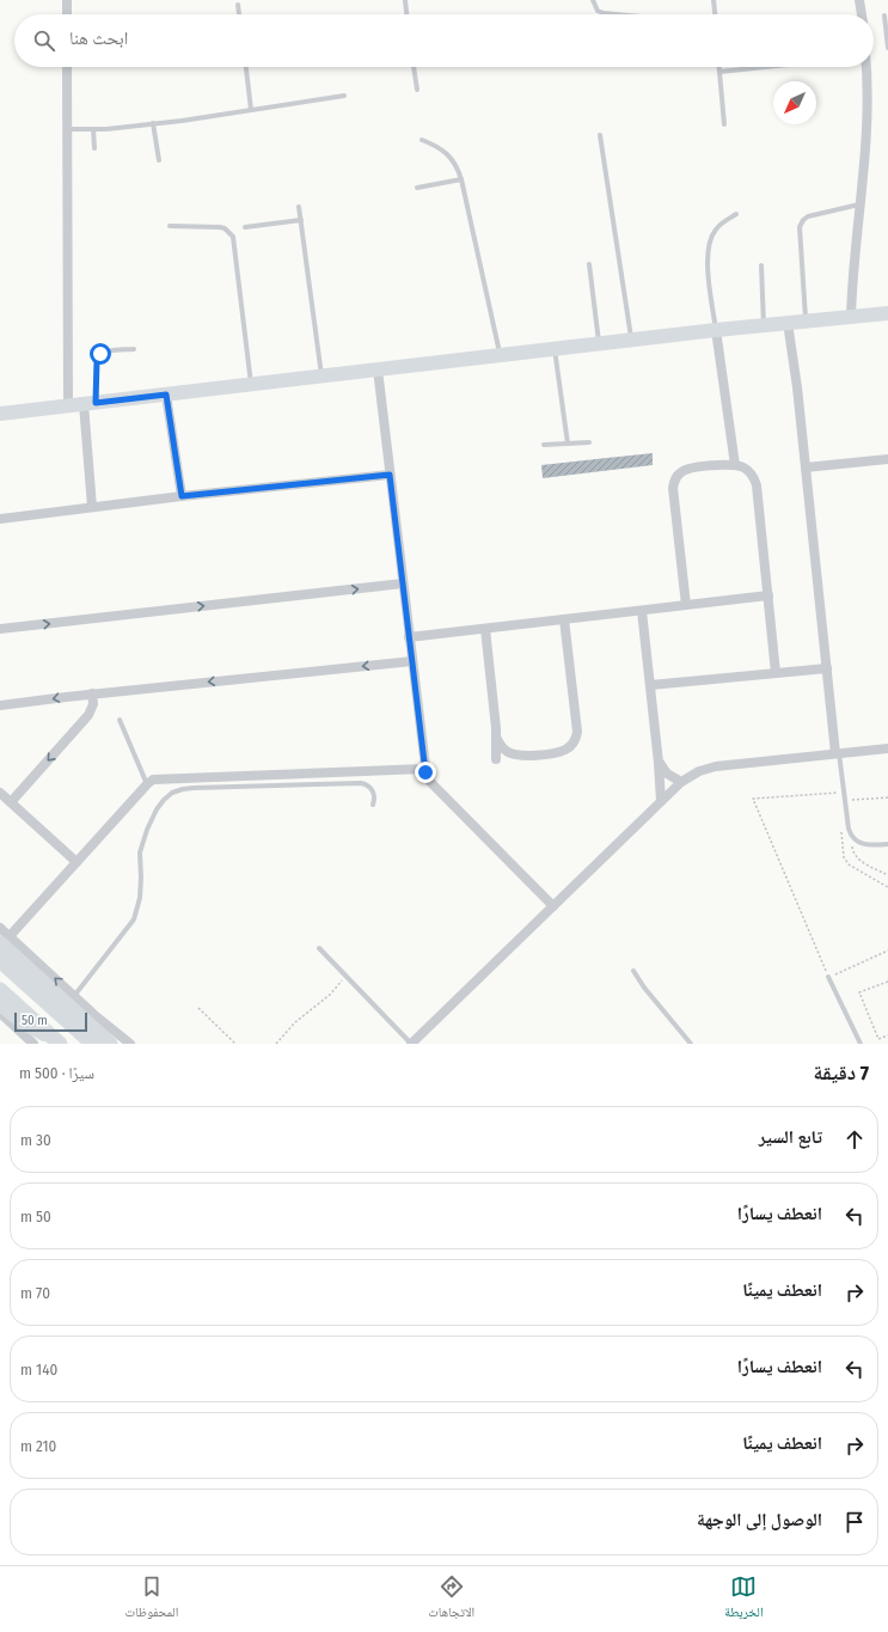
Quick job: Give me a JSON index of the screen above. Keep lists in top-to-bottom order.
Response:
{
  "scale_bar": "50 m",
  "north": "bottom left",
  "page": {
    "search": "ابحث هنا",
    "scale": "50 m",
    "heading": ["7 دقيقة", "سيرًا · 500 m"],
    "list": [
      ["تابع السير", "30 m"],
      ["انعطف يسارًا", "50 m"],
      ["انعطف يمينًا", "70 m"],
      ["انعطف يسارًا", "140 m"],
      ["انعطف يمينًا", "210 m"],
      "الوصول إلى الوجهة"
    ],
    "nav": ["الخريطة", "الاتجاهات", "المحفوظات"]
  }
}
